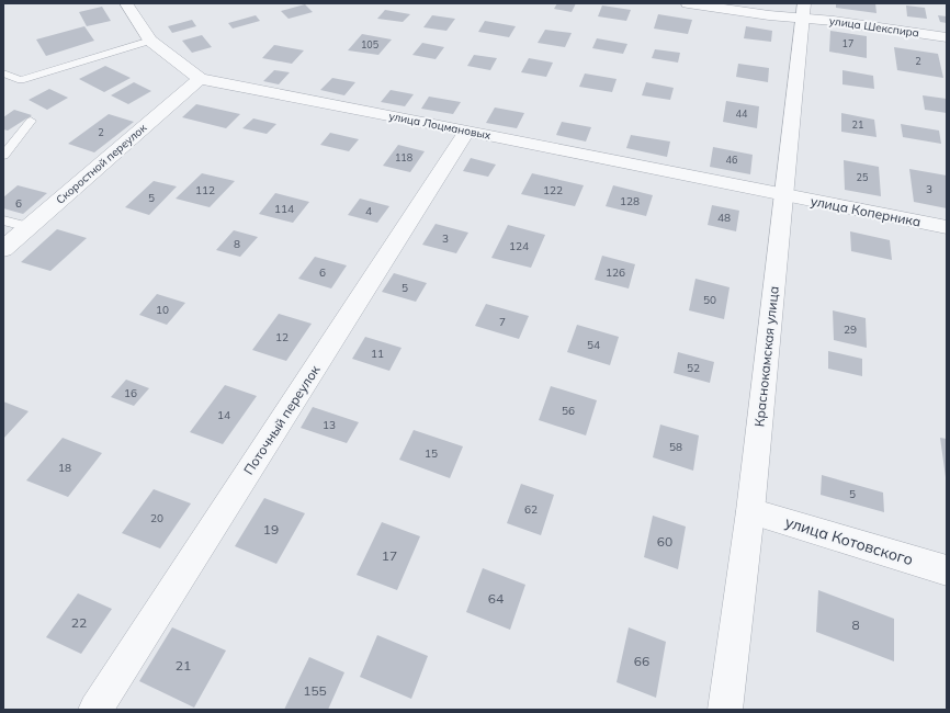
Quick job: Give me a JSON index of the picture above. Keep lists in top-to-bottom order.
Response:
{
  "streets": {
    "street": [
      "улица Шекспира",
      "улица Лоцмановых",
      "Скоростной переулок",
      "улица Коперника",
      "Краснокамская улица",
      "Поточный переулок",
      "улица Котовского"
    ]
  },
  "crossings": [
    ["улица Шекспира", "Краснокамская улица"],
    ["улица Лоцмановых", "Скоростной переулок"],
    ["улица Лоцмановых", "улица Коперника"],
    ["улица Лоцмановых", "Краснокамская улица"],
    ["улица Лоцмановых", "Поточный переулок"],
    ["улица Коперника", "Краснокамская улица"],
    ["Краснокамская улица", "улица Котовского"]
  ],
  "house_numbers": [
    "17",
    "105",
    "2",
    "44",
    "21",
    "2",
    "118",
    "46",
    "25",
    "3",
    "112",
    "122",
    "5",
    "128",
    "6",
    "114",
    "4",
    "48",
    "3",
    "8",
    "124",
    "6",
    "126",
    "5",
    "50",
    "10",
    "7",
    "29",
    "12",
    "54",
    "11",
    "52",
    "16",
    "56",
    "14",
    "13",
    "58",
    "15",
    "18",
    "5",
    "62",
    "20",
    "19",
    "60",
    "17",
    "64",
    "22",
    "8",
    "66",
    "21",
    "155"
  ]
}
